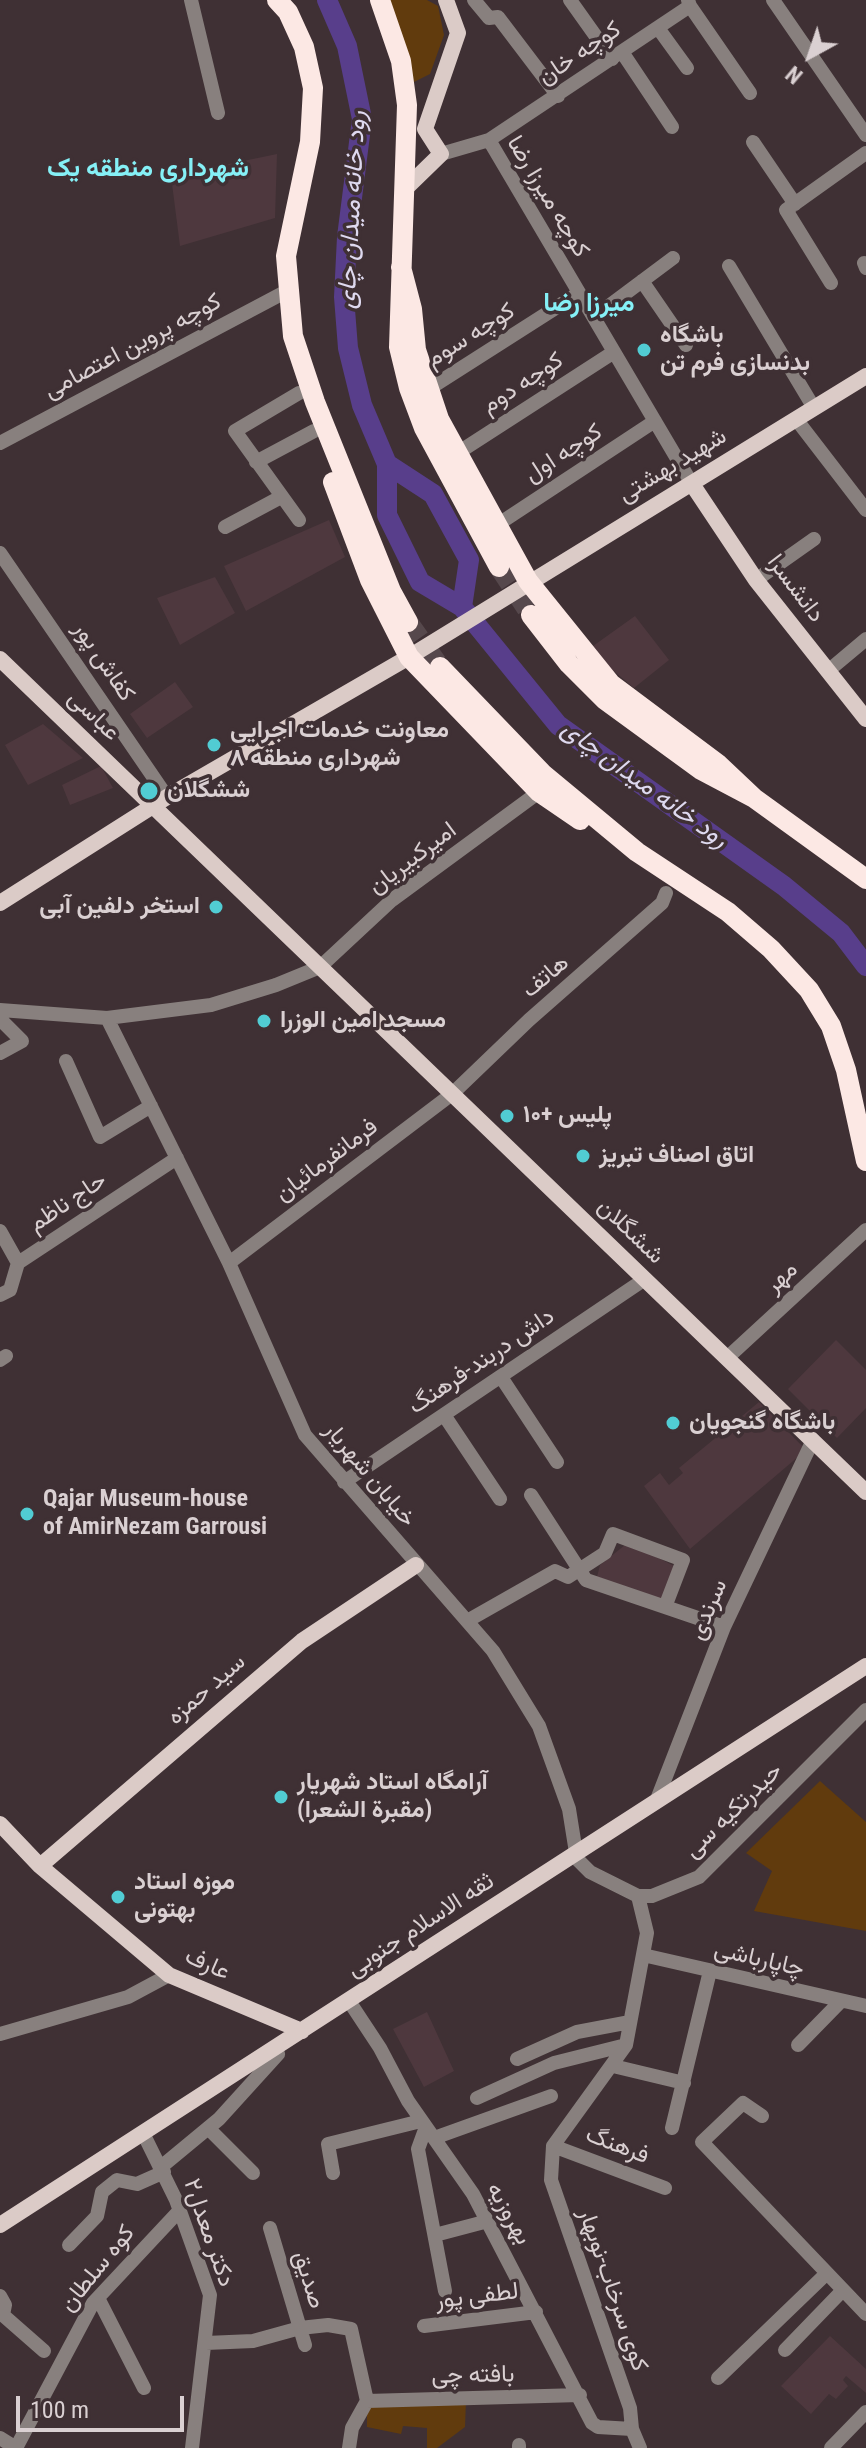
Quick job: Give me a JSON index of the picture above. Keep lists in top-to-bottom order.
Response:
{
  "streets": {
    "main road": [
      "شهید بهشتى",
      "دانشسرا",
      "عباسى",
      "ششگلان",
      "سید حمزه",
      "ثقه الاسلام جنوبی",
      "عارف"
    ],
    "street": [
      "کوچه خان",
      "کوچه میرزا رضا",
      "کوچه سوم",
      "کوچه پروین اعتصامی",
      "کوچه دوم",
      "کوچه اول",
      "کفاش پور",
      "امیرکبیریان",
      "هاتف",
      "فرمانفرمائیان",
      "حاج ناظم",
      "مهر",
      "داش دربند-فرهنگ",
      "خیابان شهریار",
      "سرندی",
      "حیدرتکیه سی",
      "چاپارباشی",
      "فرهنگ",
      "بهروزیه",
      "دکتر معدل۲",
      "کوه سلطان",
      "صدیق",
      "کوی سرخاب-نوبهار",
      "لطفی پور",
      "بافته چی"
    ]
  },
  "crossings": [
    ["کوچه خان", "کوچه میرزا رضا"],
    ["کوچه میرزا رضا", "کوچه سوم"],
    ["کوچه میرزا رضا", "کوچه دوم"],
    ["کوچه میرزا رضا", "کوچه اول"],
    ["کوچه میرزا رضا", "شهید بهشتى"],
    ["کوچه میرزا رضا", "دانشسرا"],
    ["شهید بهشتى", "دانشسرا"],
    ["کفاش پور", "عباسى"],
    ["کفاش پور", "ششگلان"],
    ["عباسى", "ششگلان"],
    ["امیرکبیریان", "ششگلان"],
    ["هاتف", "فرمانفرمائیان"],
    ["هاتف", "ششگلان"],
    ["فرمانفرمائیان", "ششگلان"],
    ["فرمانفرمائیان", "خیابان شهریار"],
    ["حاج ناظم", "خیابان شهریار"],
    ["ششگلان", "مهر"],
    ["ششگلان", "داش دربند-فرهنگ"],
    ["ششگلان", "سرندی"],
    ["داش دربند-فرهنگ", "خیابان شهریار"],
    ["خیابان شهریار", "سید حمزه"],
    ["خیابان شهریار", "ثقه الاسلام جنوبی"],
    ["سرندی", "ثقه الاسلام جنوبی"],
    ["سید حمزه", "عارف"],
    ["ثقه الاسلام جنوبی", "عارف"],
    ["ثقه الاسلام جنوبی", "بهروزیه"],
    ["ثقه الاسلام جنوبی", "دکتر معدل۲"],
    ["فرهنگ", "کوی سرخاب-نوبهار"],
    ["بهروزیه", "کوی سرخاب-نوبهار"],
    ["بهروزیه", "لطفی پور"],
    ["بهروزیه", "بافته چی"],
    ["دکتر معدل۲", "کوه سلطان"]
  ],
  "districts": ["شهرداری منطقه یک", "میرزا رضا"],
  "water": ["رود خانه میدان چای"],
  "places": [
    "باشگاه بدنسازی فرم تن",
    "معاونت خدمات اجرایی شهرداری منطقه ۸",
    "ششگلان",
    "استخر دلفین آبی",
    "مسجد امین الوزرا",
    "پلیس +۱۰",
    "اتاق اصناف تبریز",
    "باشگاه گنجویان",
    "Qajar Museum-house of AmirNezam Garrousi",
    "آرامگاه استاد شهریار (مقبرة الشعرا)",
    "موزه استاد بهتونی"
  ],
  "scale_bar": "100 m",
  "north": "bottom left"
}
